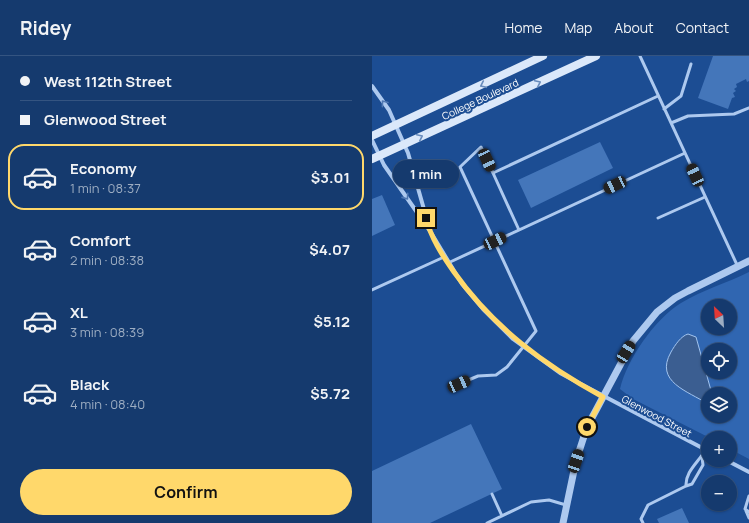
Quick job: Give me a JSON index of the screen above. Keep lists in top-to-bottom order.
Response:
{
  "streets": {
    "main road": ["College Boulevard"],
    "street": ["Glenwood Street"]
  },
  "crossings": [
    ["College Boulevard", "Glenwood Street"]
  ],
  "north": "top left",
  "page": {
    "header": "Ridey",
    "nav": [
      "Home",
      "Map",
      "About",
      "Contact"
    ],
    "banner": ["West 112th Street", "Glenwood Street"],
    "list": [
      {
        "name": "Economy",
        "note": "1 min · 08:37",
        "value": "$3.01"
      },
      {
        "name": "Comfort",
        "note": "2 min · 08:38",
        "value": "$4.07"
      },
      {
        "name": "XL",
        "note": "3 min · 08:39",
        "value": "$5.12"
      },
      {
        "name": "Black",
        "note": "4 min · 08:40",
        "value": "$5.72"
      }
    ],
    "bubble": "1 min",
    "map_buttons": ["+", "−"],
    "buttons": "Confirm"
  }
}
